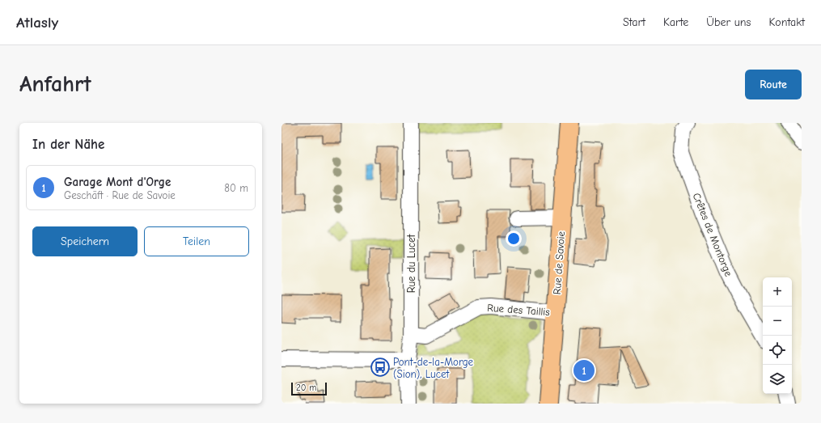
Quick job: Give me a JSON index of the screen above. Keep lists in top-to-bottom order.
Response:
{
  "streets": {
    "main road": ["Rue de Savoie"],
    "street": ["Crêtes de Montorge", "Rue du Lucet", "Rue des Taillis"]
  },
  "crossings": [
    ["Rue de Savoie", "Rue des Taillis"],
    ["Rue du Lucet", "Rue des Taillis"]
  ],
  "places": {
    "bus stop": ["Pont-de-la-Morge (Sion), Lucet"]
  },
  "scale_bar": "20 m",
  "page": {
    "header": "Atlasly",
    "nav": [
      "Start",
      "Karte",
      "Über uns",
      "Kontakt"
    ],
    "buttons": [
      "Route",
      ["Speichern", "Teilen"]
    ],
    "title": "Anfahrt",
    "heading": "In der Nähe",
    "list": [
      {
        "mark": "1",
        "name": "Garage Mont d'Orge",
        "note": "Geschäft · Rue de Savoie",
        "value": "80 m"
      }
    ],
    "map_buttons": ["+", "−"],
    "pins": "1",
    "scale": "20 m"
  }
}
